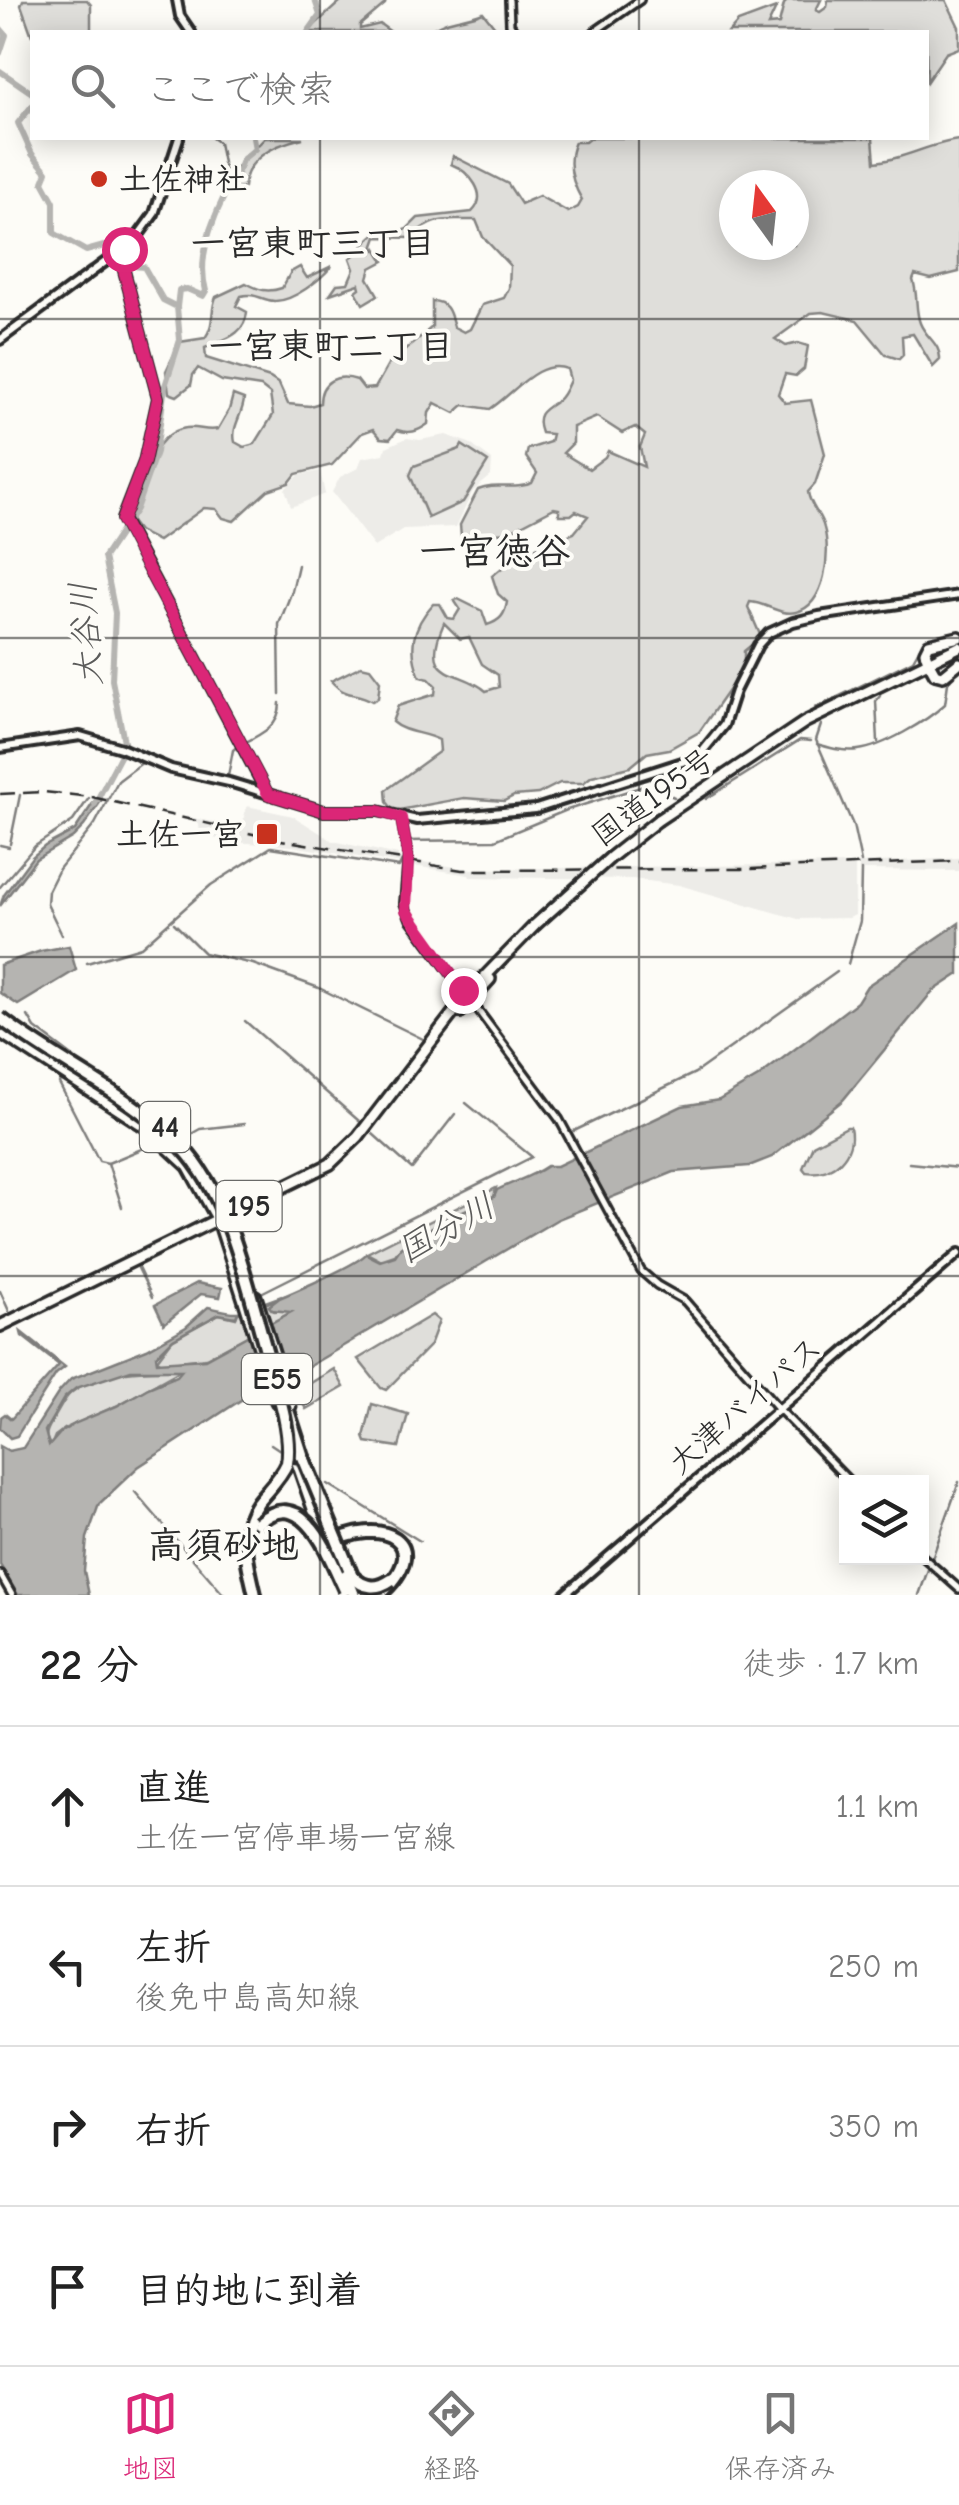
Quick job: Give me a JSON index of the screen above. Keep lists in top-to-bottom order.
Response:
{
  "streets": {
    "highway": ["国道195号", "195", "E55"],
    "main road": ["44", "大津バイパス"]
  },
  "crossings": [
    ["国道195号", "44"],
    ["44", "E55"]
  ],
  "districts": [
    "一宮東町三丁目",
    "一宮東町二丁目",
    "一宮徳谷",
    "高須砂地"
  ],
  "water": ["大谷川", "国分川"],
  "places": {
    "other": ["土佐神社"],
    "transit": ["土佐一宮"]
  },
  "north": "top",
  "page": {
    "search": "ここで検索",
    "heading": ["22 分", "徒歩 · 1.7 km"],
    "list": [
      ["直進", "土佐一宮停車場一宮線", "1.1 km"],
      ["左折", "後免中島高知線", "250 m"],
      ["右折", "350 m"],
      "目的地に到着"
    ],
    "nav": ["地図", "経路", "保存済み"]
  }
}
